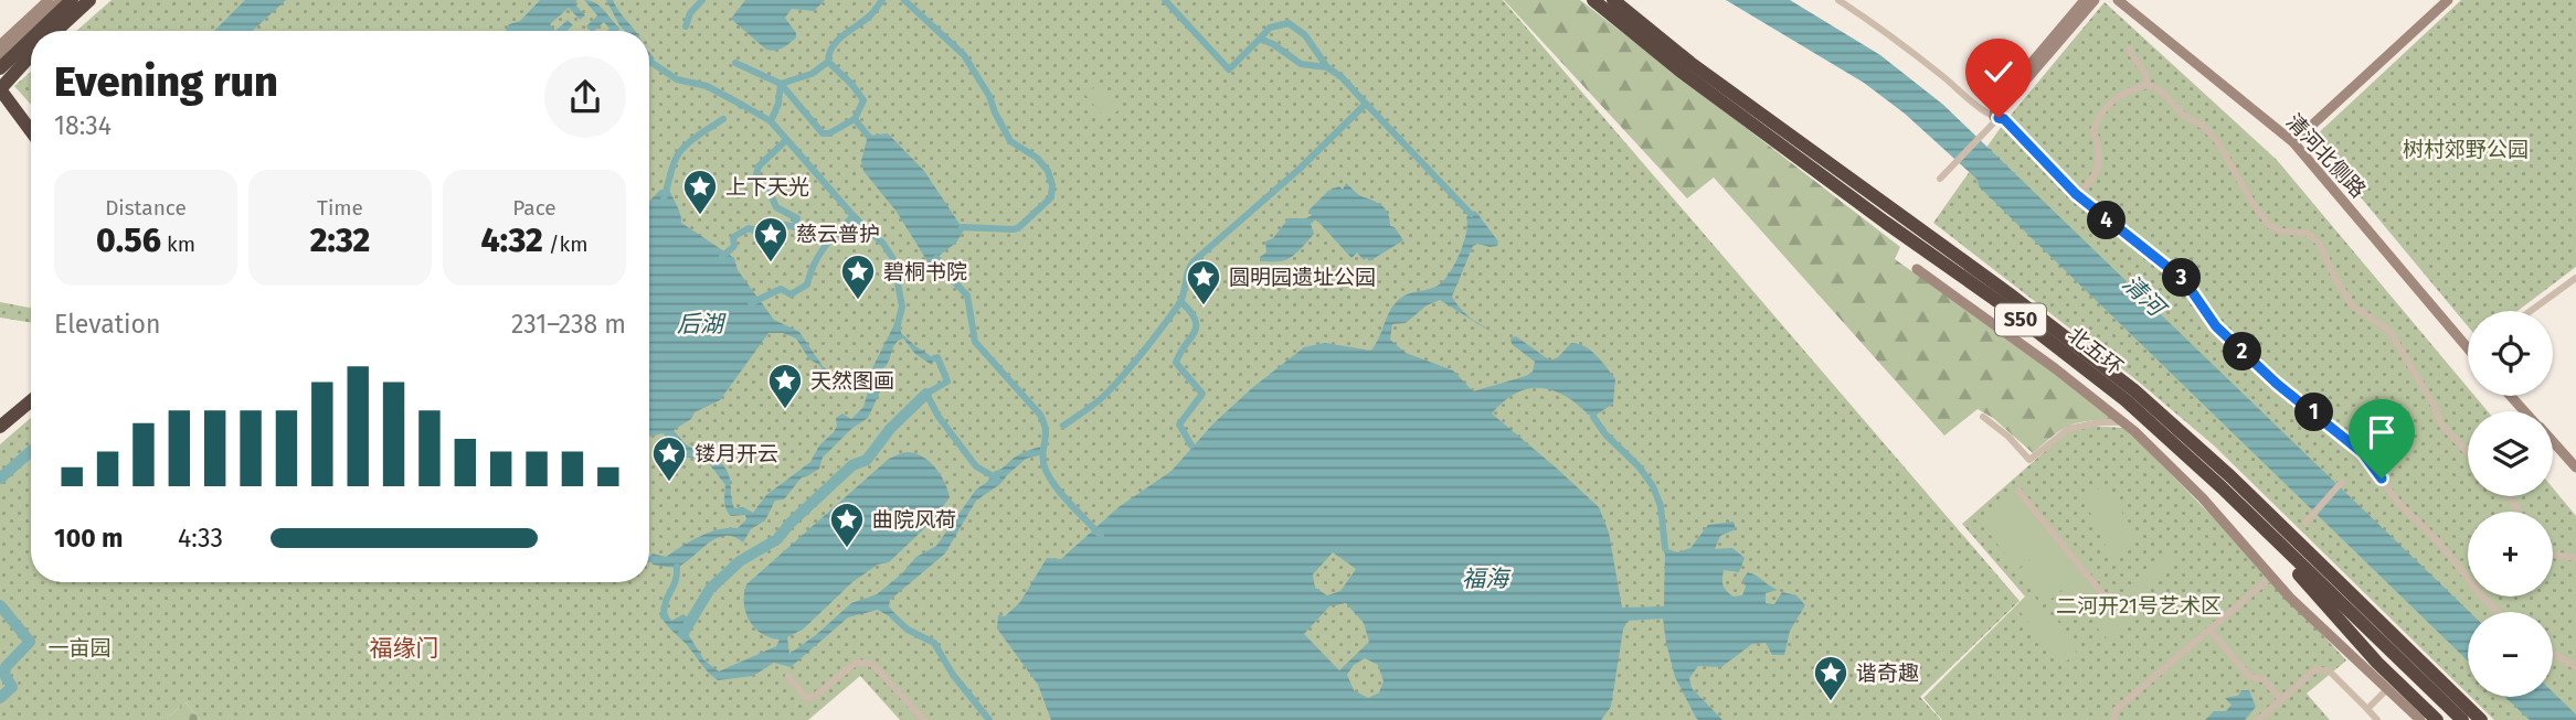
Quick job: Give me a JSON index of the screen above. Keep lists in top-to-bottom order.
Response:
{
  "streets": {
    "highway": ["S50", "北五环"],
    "street": ["清河北侧路"]
  },
  "districts": ["福缘门"],
  "water": ["清河", "后湖", "福海"],
  "parks": ["树村郊野公园", "二河开21号艺术区", "一亩园"],
  "places": {
    "place": [
      "上下天光",
      "慈云普护",
      "碧桐书院",
      "圆明园遗址公园",
      "天然图画",
      "镂月开云",
      "曲院风荷",
      "谐奇趣"
    ]
  },
  "page": {
    "heading": ["Evening run", "18:34"],
    "stats": [
      ["Distance", "0.56 km"],
      ["Time", "2:32"],
      ["Pace", "4:32 /km"]
    ],
    "pins": [
      "4",
      "3",
      "2",
      "1"
    ],
    "chart": ["Elevation", "231–238 m"],
    "map_buttons": ["+", "−"],
    "list": [
      {
        "name": "100 m",
        "note": "4:33"
      }
    ]
  }
}
